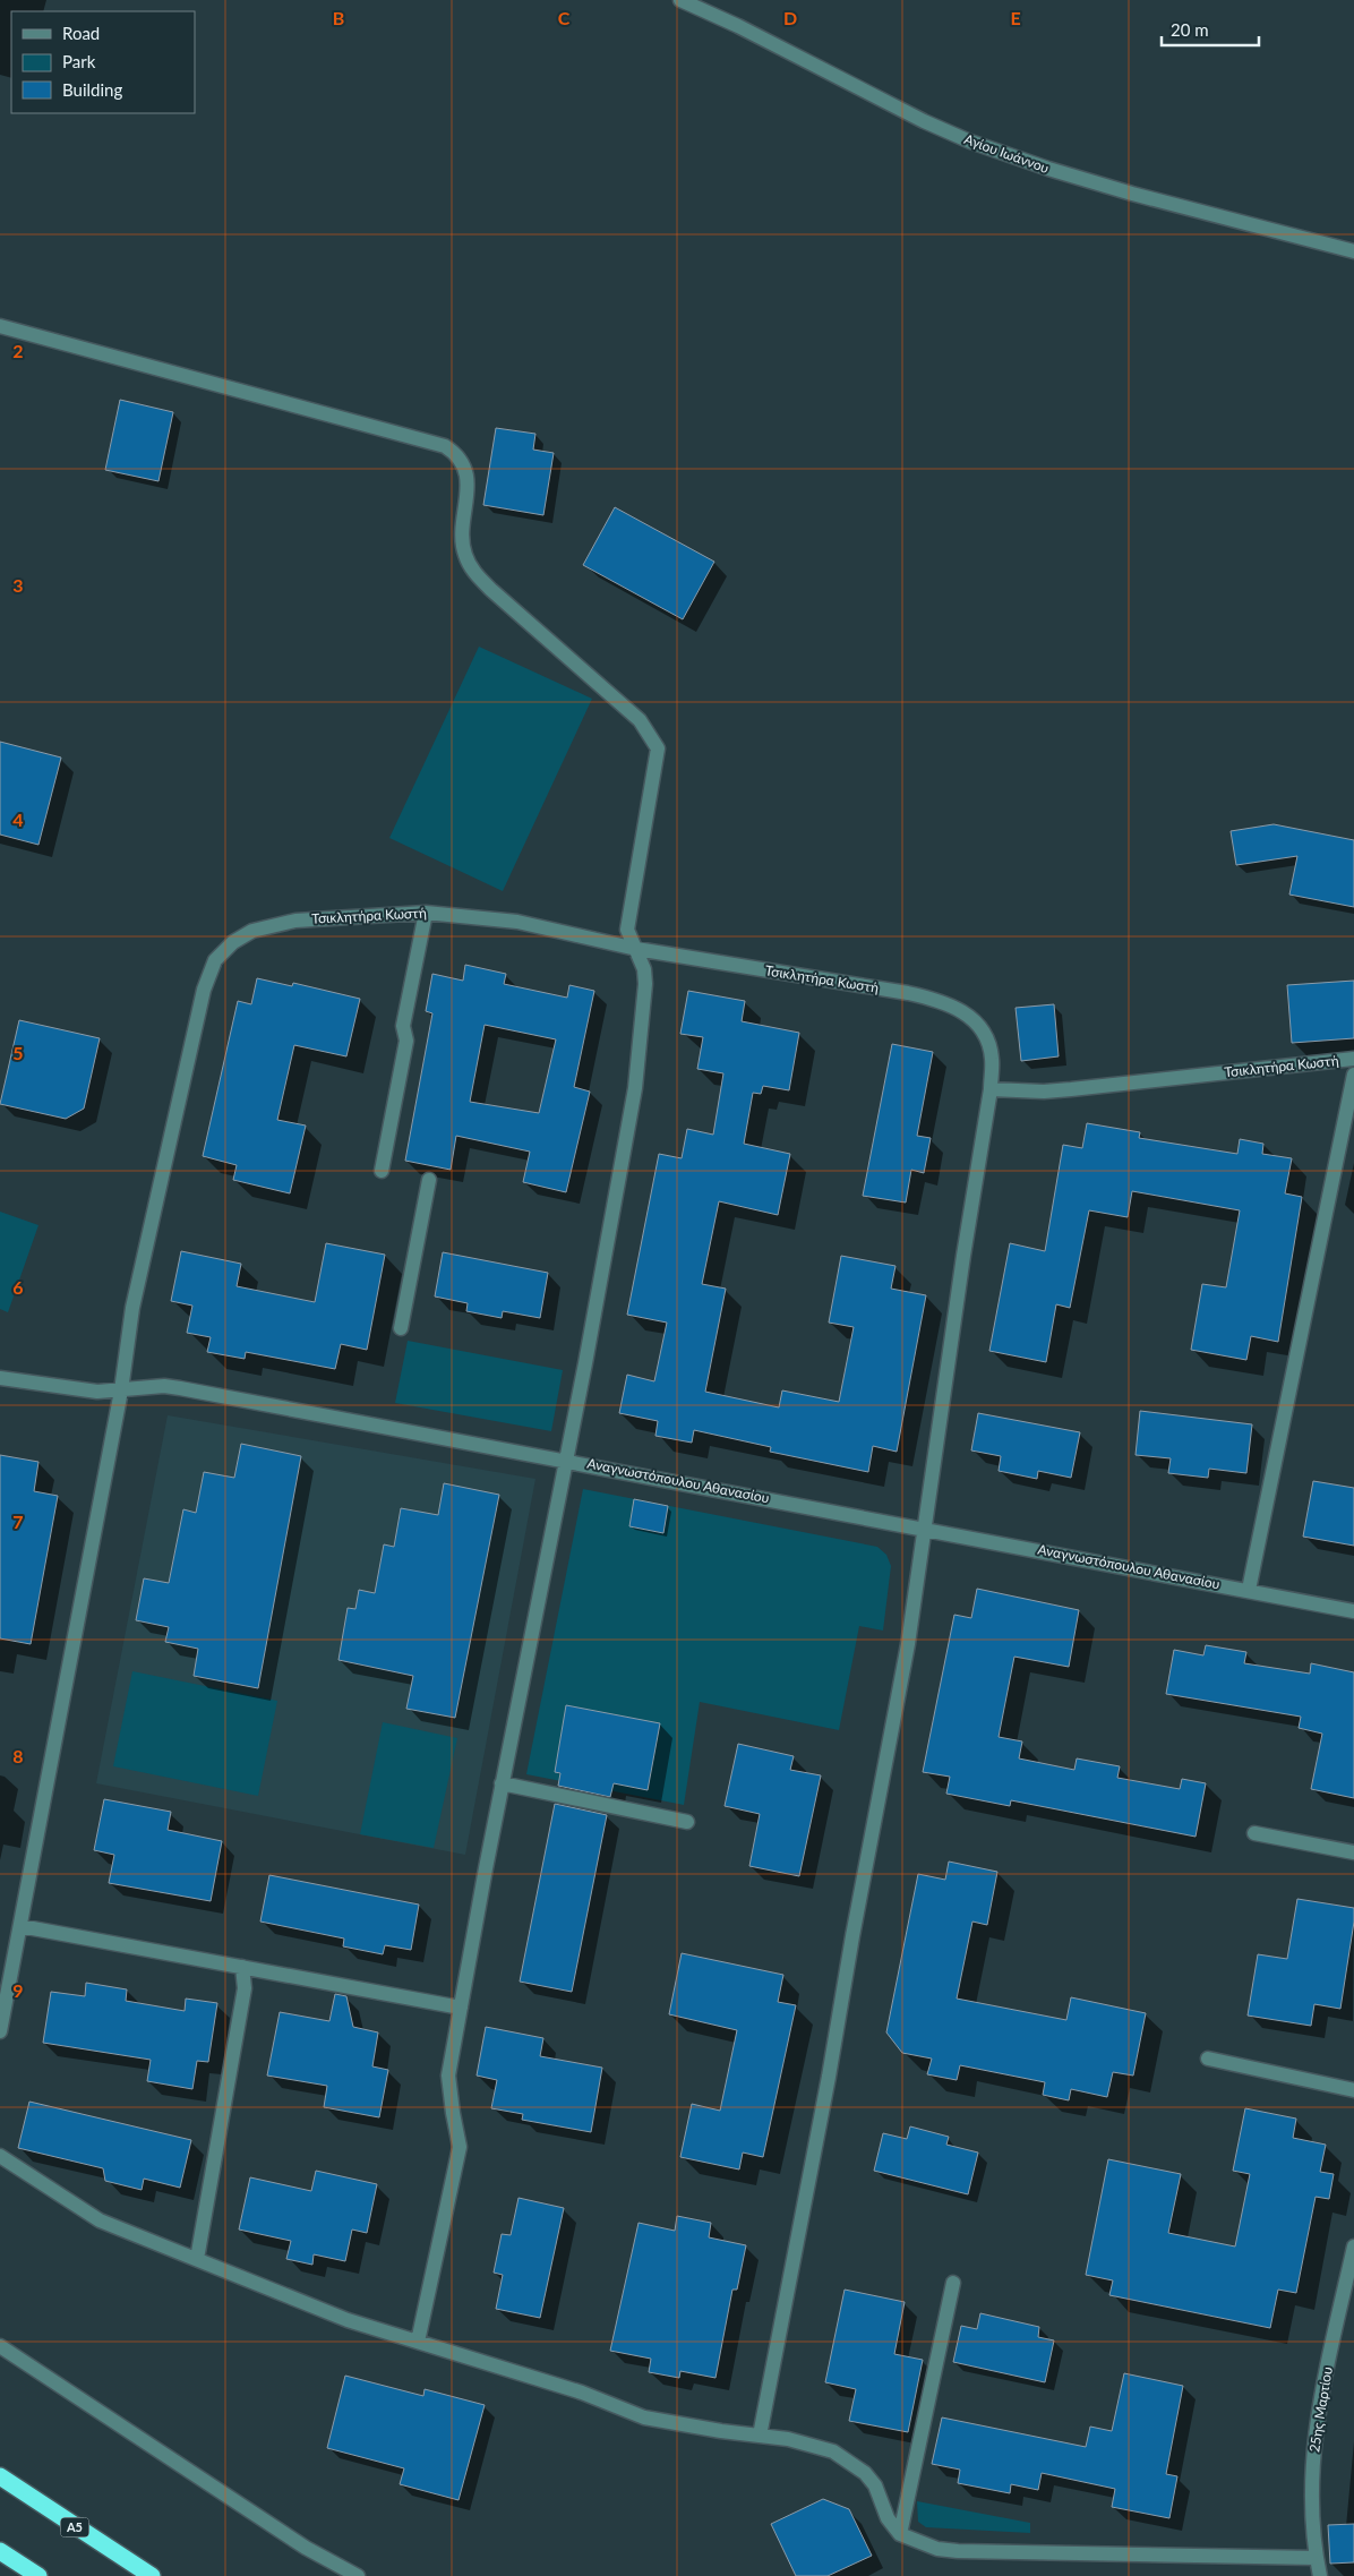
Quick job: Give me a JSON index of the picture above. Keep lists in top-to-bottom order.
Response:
{
  "streets": {
    "highway": ["Α5"],
    "street": [
      "Αγίου Ιωάννου",
      "Τσικλητήρα Κωστή",
      "Αναγνωστόπουλου Αθανασίου",
      "25ης Μαρτίου"
    ]
  },
  "crossings": [
    ["Τσικλητήρα Κωστή", "Αναγνωστόπουλου Αθανασίου"]
  ],
  "legend": ["Road", "Park", "Building"],
  "scale_bar": "20 m",
  "grid": {
    "columns": [
      "B",
      "C",
      "D",
      "E"
    ],
    "rows": [
      "2",
      "3",
      "4",
      "5",
      "6",
      "7",
      "8",
      "9"
    ]
  }
}
